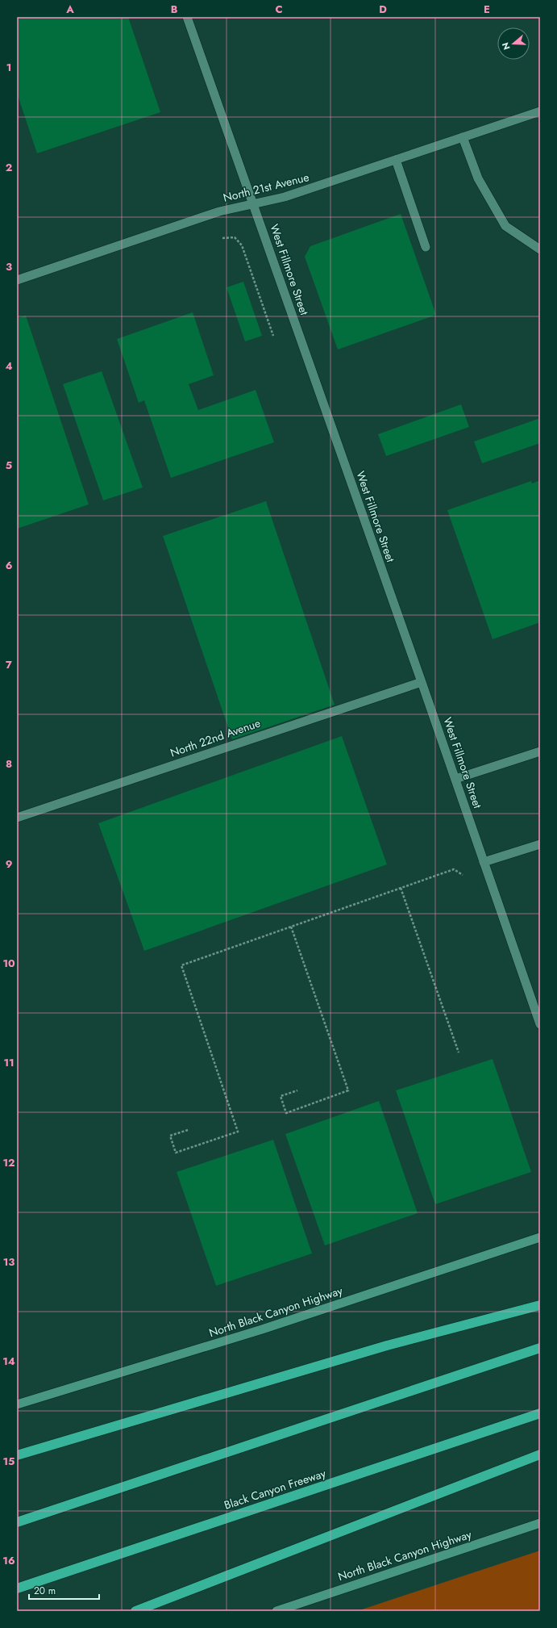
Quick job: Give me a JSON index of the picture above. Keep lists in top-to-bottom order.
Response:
{
  "streets": {
    "highway": ["Black Canyon Freeway"],
    "main road": ["North Black Canyon Highway"],
    "street": ["North 21st Avenue", "West Fillmore Street", "North 22nd Avenue"]
  },
  "crossings": [
    ["North 21st Avenue", "West Fillmore Street"],
    ["West Fillmore Street", "North 22nd Avenue"]
  ],
  "scale_bar": "20 m",
  "north": "left",
  "grid": {
    "columns": [
      "A",
      "B",
      "C",
      "D",
      "E"
    ],
    "rows": [
      "1",
      "2",
      "3",
      "4",
      "5",
      "6",
      "7",
      "8",
      "9",
      "10",
      "11",
      "12",
      "13",
      "14",
      "15",
      "16"
    ]
  }
}
